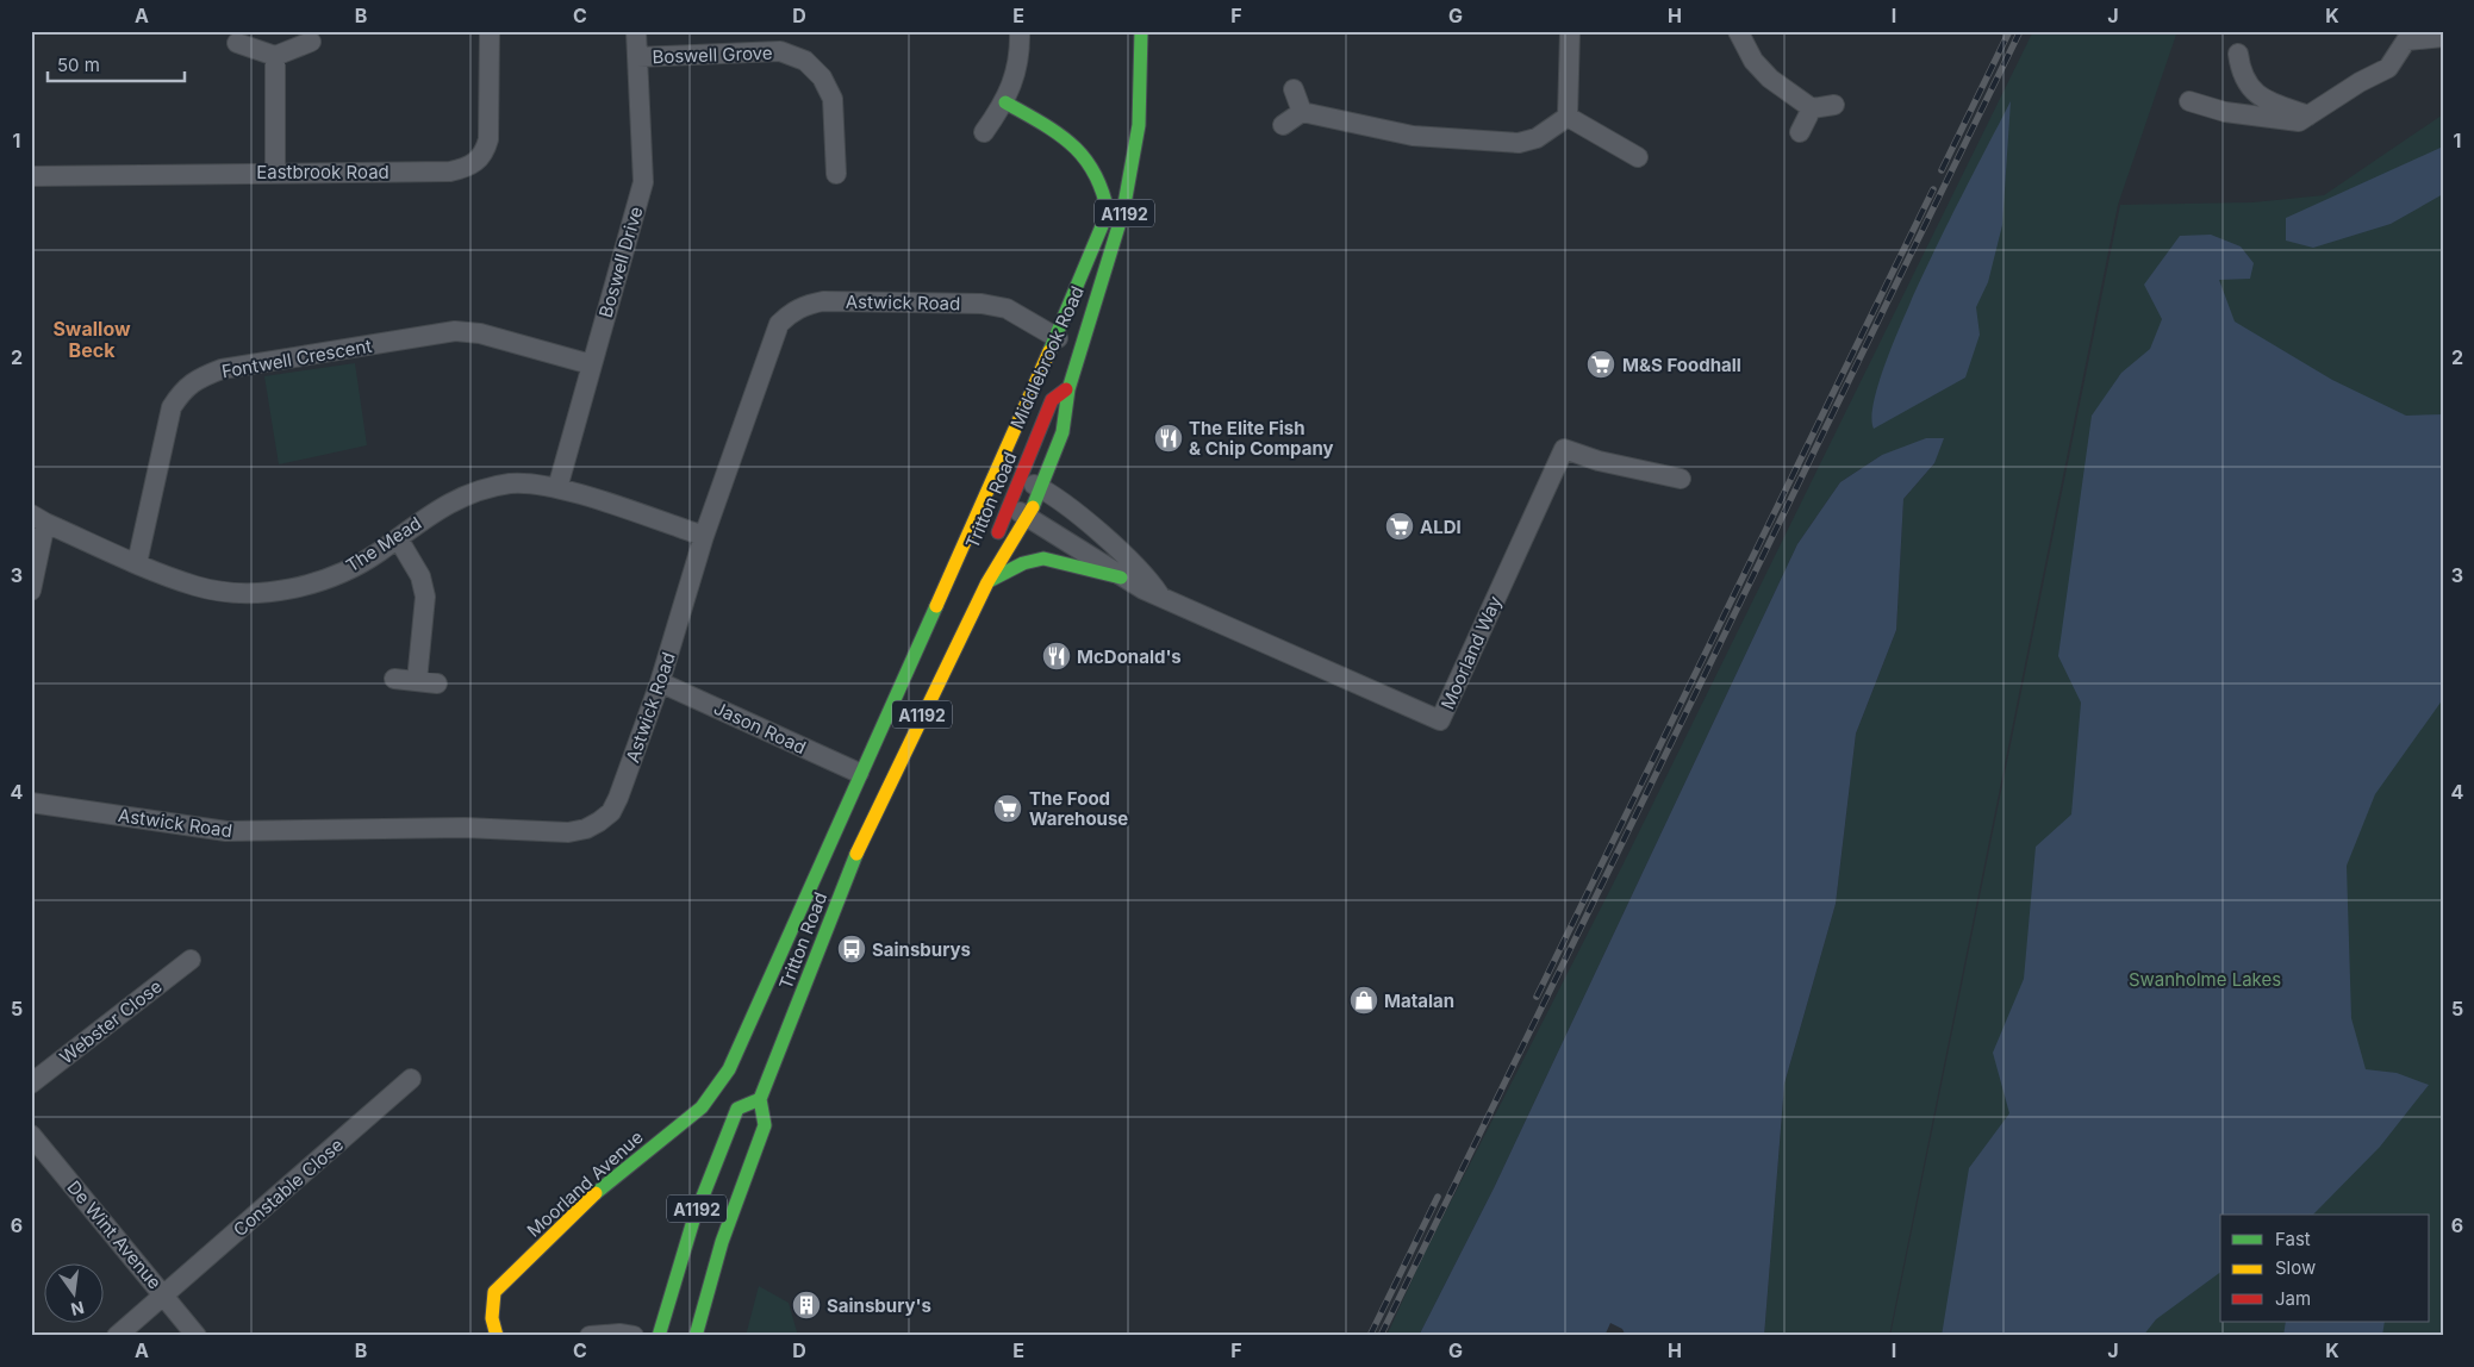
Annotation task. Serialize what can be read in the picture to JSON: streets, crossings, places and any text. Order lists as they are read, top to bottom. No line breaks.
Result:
{"streets":{"main road":["A1192","Middlebrook Road","Tritton Road","Moorland Avenue"],"street":["Boswell Grove","Eastbrook Road","Boswell Drive","Astwick Road","Fontwell Crescent","The Mead","Moorland Way","Jason Road","Webster Close","Constable Close","De Wint Avenue"]},"crossings":[["Boswell Grove","Boswell Drive"],["A1192","Tritton Road"],["Boswell Drive","Fontwell Crescent"],["Boswell Drive","The Mead"],["Astwick Road","Middlebrook Road"],["Astwick Road","The Mead"],["Astwick Road","Jason Road"],["Middlebrook Road","Jason Road"],["Middlebrook Road","Moorland Avenue"],["Fontwell Crescent","The Mead"],["Tritton Road","Moorland Way"],["Constable Close","De Wint Avenue"]],"districts":["Swallow Beck"],"parks":["Swanholme Lakes"],"places":{"supermarket":["M&S Foodhall","ALDI","The Food Warehouse"],"restaurant":["The Elite Fish & Chip Company","McDonald's"],"bus stop":["Sainsburys"],"shop":["Matalan"],"building":["Sainsbury's"]},"legend":["Fast","Slow","Jam"],"scale_bar":"50 m","north":"bottom","grid":{"columns":["A","B","C","D","E","F","G","H","I","J","K"],"rows":["1","2","3","4","5","6"]}}
